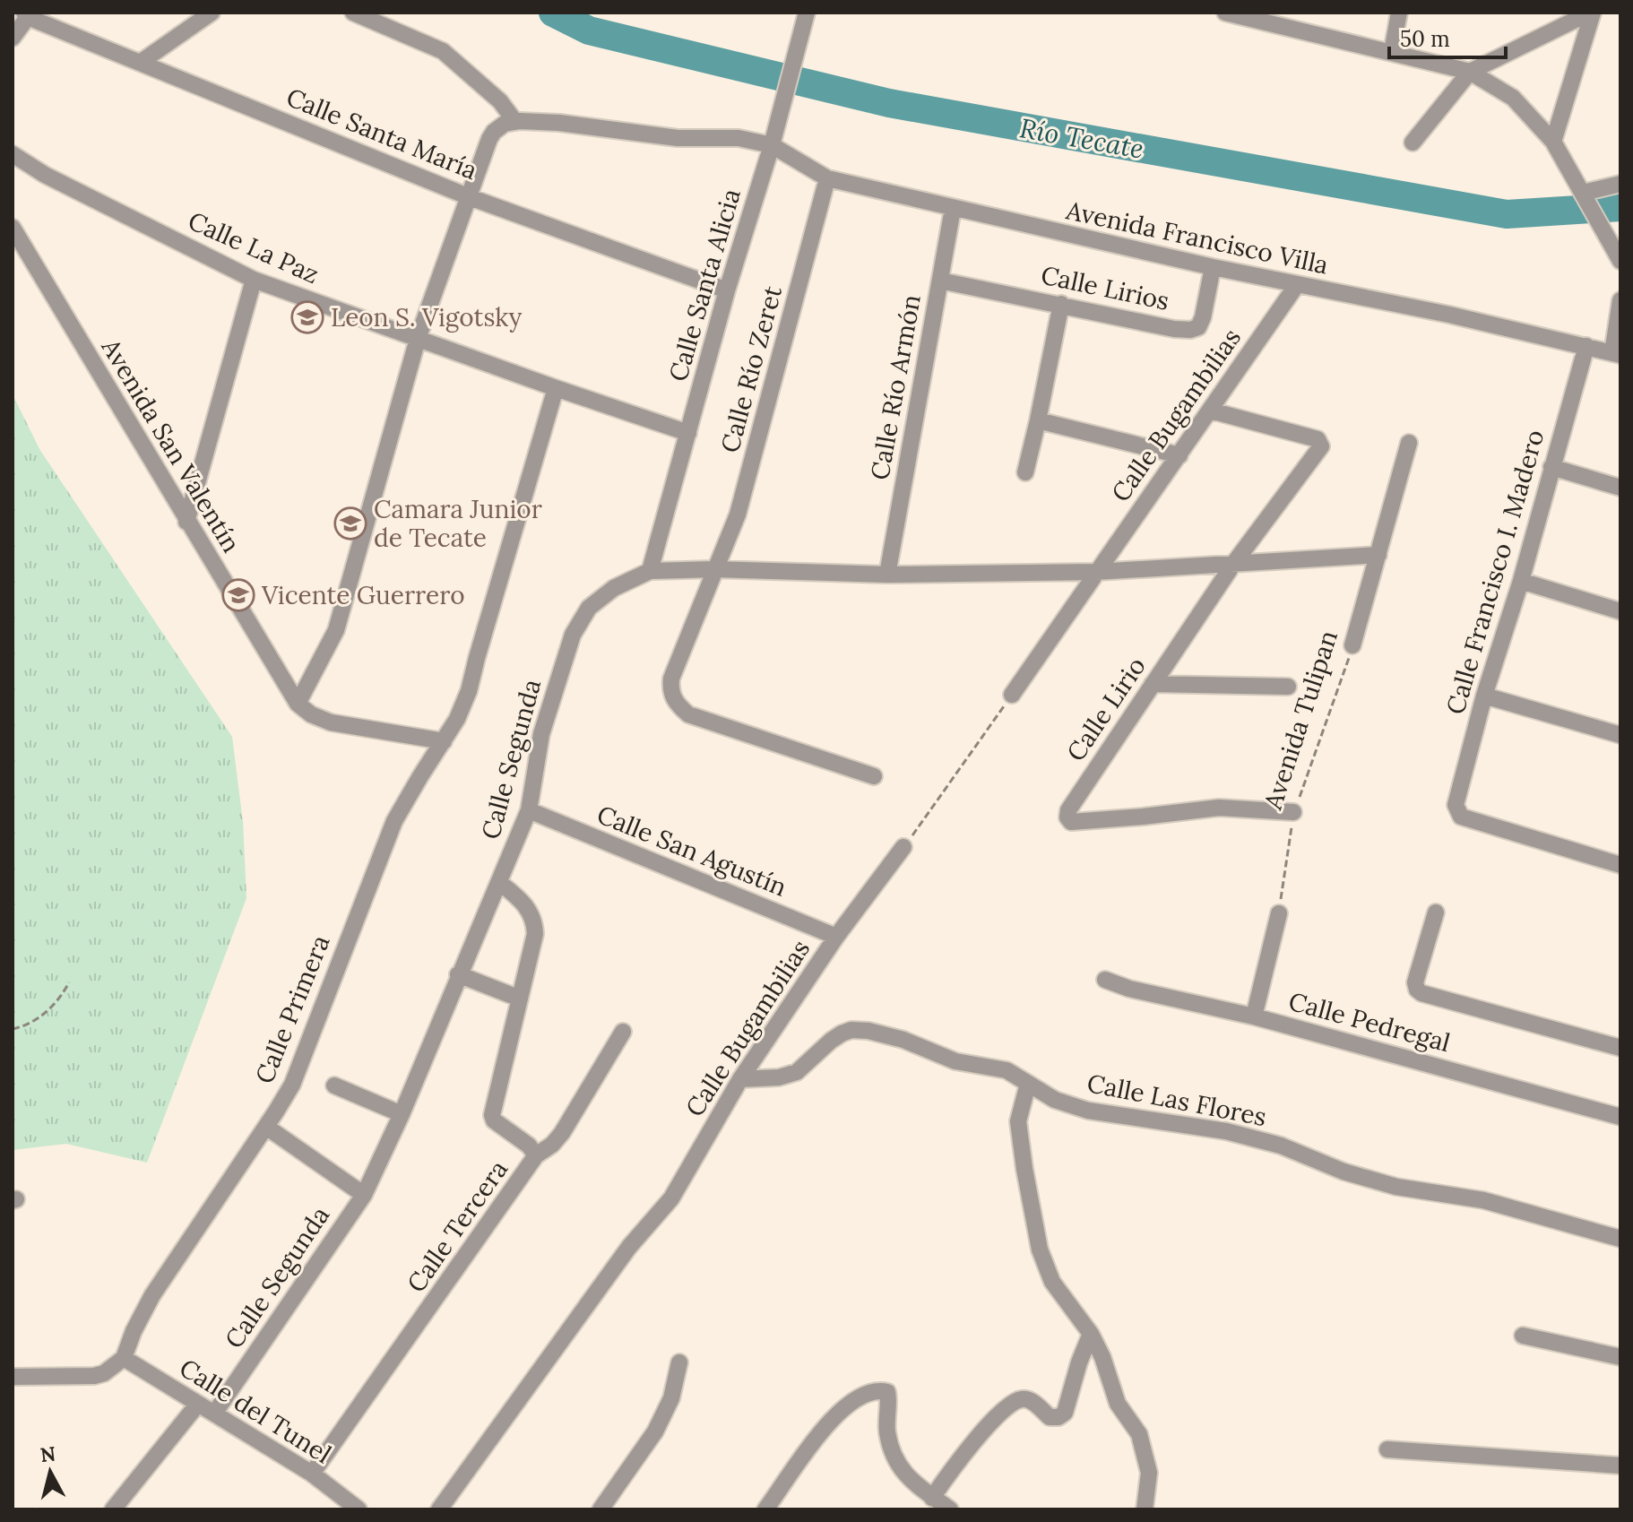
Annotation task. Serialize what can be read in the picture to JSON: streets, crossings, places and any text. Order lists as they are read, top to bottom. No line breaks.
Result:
{"streets":{"street":["Calle Santa María","Avenida Francisco Villa","Calle La Paz","Calle Santa Alicia","Calle Lirios","Calle Río Zeret","Calle Río Armón","Calle Bugambilias","Avenida San Valentín","Calle Francisco I. Madero","Calle Lirio","Avenida Tulipan","Calle Segunda","Calle San Agustín","Calle Primera","Calle Pedregal","Calle Las Flores","Calle Tercera","Calle del Tunel"]},"crossings":[["Calle Santa María","Calle Santa Alicia"],["Avenida Francisco Villa","Calle Santa Alicia"],["Avenida Francisco Villa","Calle Lirios"],["Avenida Francisco Villa","Calle Río Zeret"],["Avenida Francisco Villa","Calle Río Armón"],["Avenida Francisco Villa","Calle Bugambilias"],["Avenida Francisco Villa","Calle Francisco I. Madero"],["Calle La Paz","Calle Santa Alicia"],["Calle La Paz","Calle Primera"],["Calle Santa Alicia","Calle Segunda"],["Calle Lirios","Calle Río Armón"],["Calle Río Zeret","Calle Segunda"],["Calle Río Armón","Calle Segunda"],["Calle Bugambilias","Calle Lirio"],["Calle Bugambilias","Calle Segunda"],["Calle Bugambilias","Calle San Agustín"],["Calle Bugambilias","Calle Las Flores"],["Avenida San Valentín","Calle Primera"],["Calle Lirio","Avenida Tulipan"],["Calle Segunda","Calle San Agustín"],["Calle Segunda","Calle Tercera"],["Calle Segunda","Calle del Tunel"],["Calle Primera","Calle del Tunel"],["Calle Tercera","Calle del Tunel"]],"water":["Río Tecate"],"places":{"school or university":["Leon S. Vigotsky","Camara Junior de Tecate","Vicente Guerrero"]},"scale_bar":"50 m","north":"top"}
